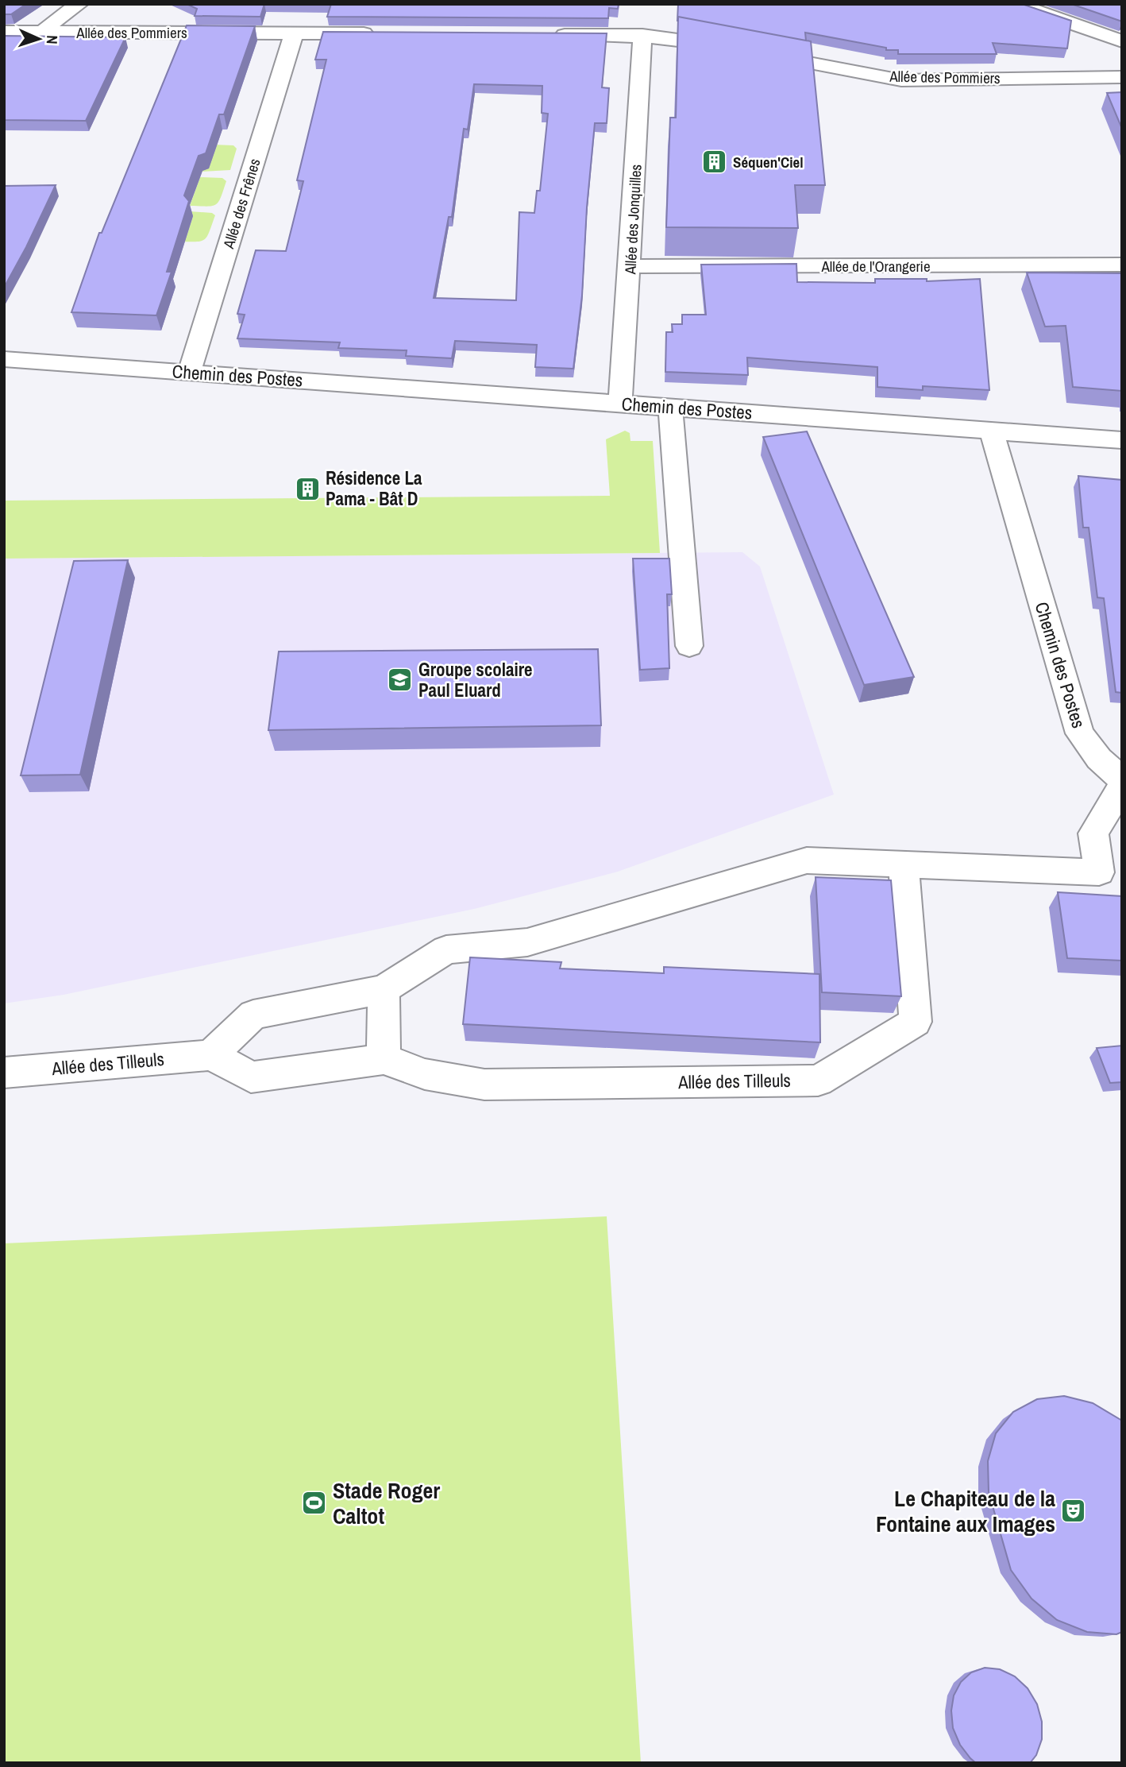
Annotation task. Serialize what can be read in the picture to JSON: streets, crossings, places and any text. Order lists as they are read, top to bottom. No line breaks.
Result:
{"streets":{"street":["Allée des Pommiers","Allée des Frênes","Allée des Jonquilles","Allée de l'Orangerie","Chemin des Postes","Allée des Tilleuls"]},"crossings":[["Allée des Pommiers","Allée des Frênes"],["Allée des Frênes","Chemin des Postes"],["Allée des Jonquilles","Allée de l'Orangerie"],["Allée des Jonquilles","Chemin des Postes"]],"places":{"building":["Séquen'Ciel","Résidence La Pama - Bât D"],"school or university":["Groupe scolaire Paul Eluard"],"sports":["Stade Roger Caltot"],"theatre":["Le Chapiteau de la Fontaine aux Images"]},"north":"right"}
